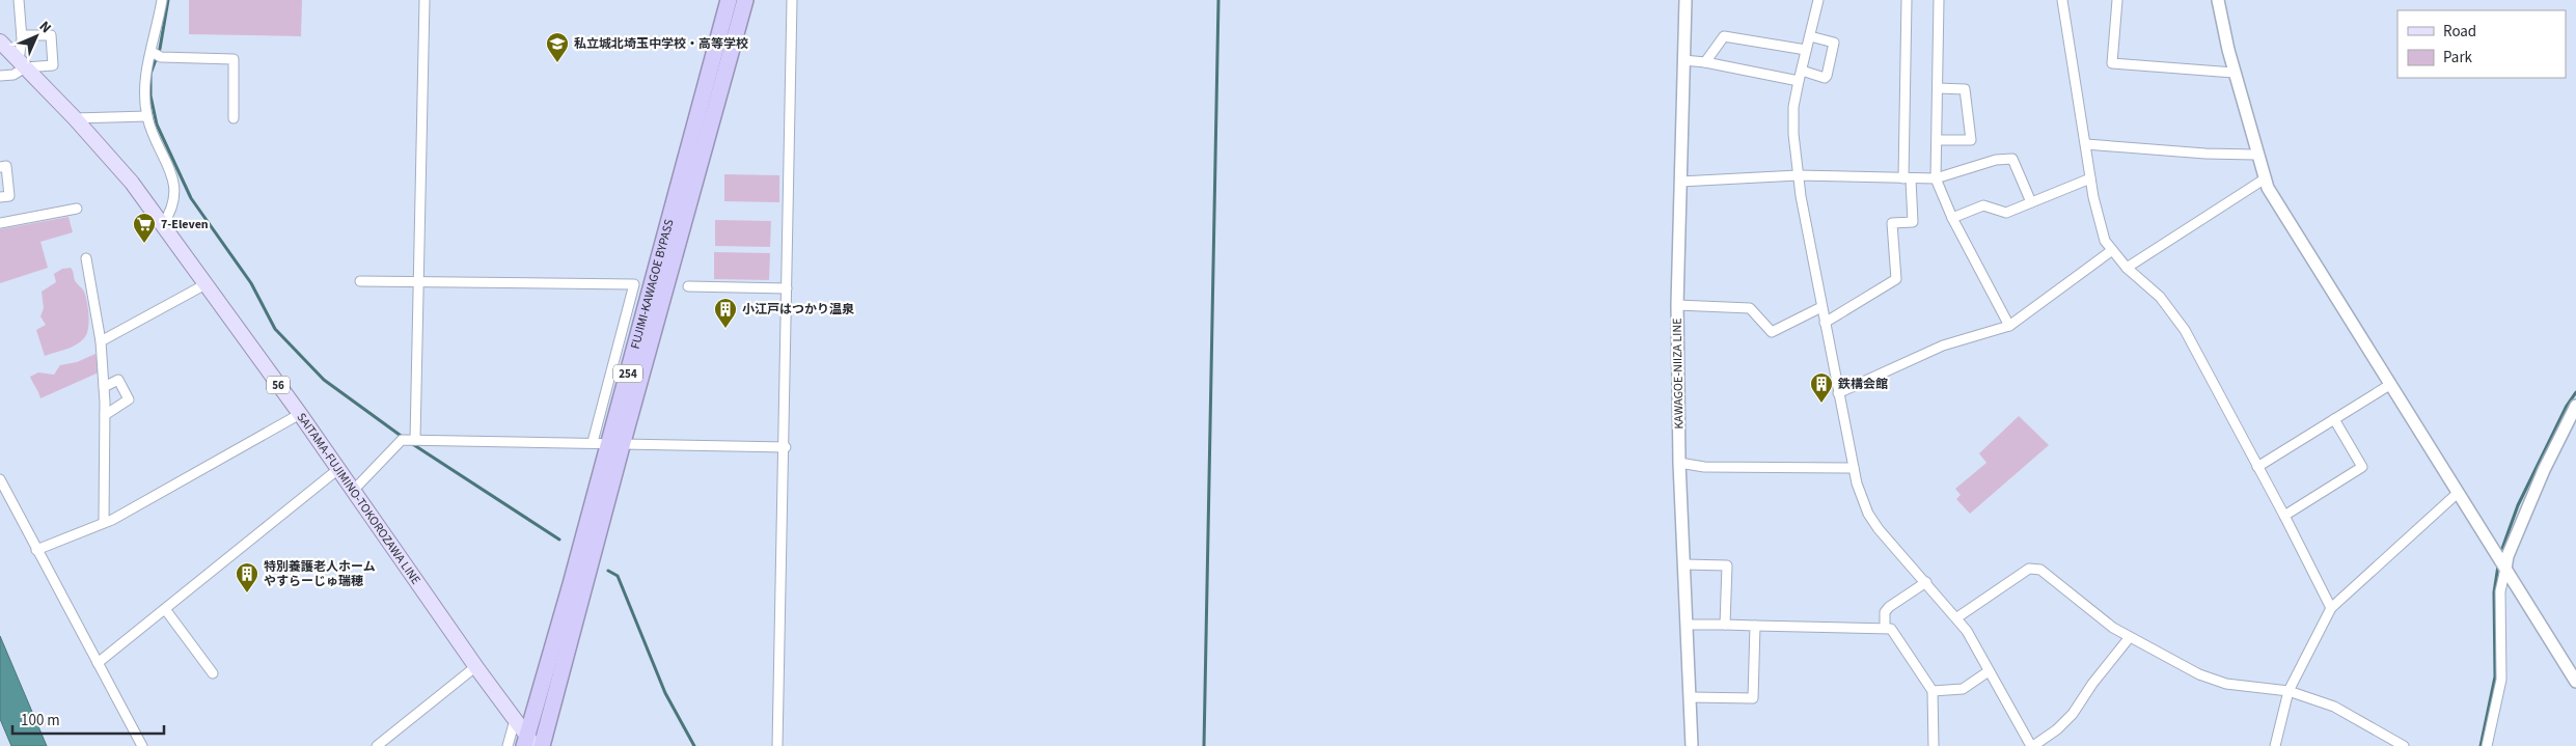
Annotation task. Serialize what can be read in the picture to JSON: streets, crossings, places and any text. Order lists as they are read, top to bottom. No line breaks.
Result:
{"streets":{"highway":["FUJIMI-KAWAGOE BYPASS","254"],"main road":["56","SAITAMA-FUJIMINO-TOKOROZAWA LINE"],"street":["KAWAGOE-NIIZA LINE"]},"crossings":[["FUJIMI-KAWAGOE BYPASS","SAITAMA-FUJIMINO-TOKOROZAWA LINE"]],"places":{"school or university":["私立城北埼玉中学校・高等学校"],"supermarket":["7-Eleven"],"building":["小江戸はつかり温泉","鉄構会館","特別養護老人ホーム やすらーじゅ瑞穂"]},"legend":["Road","Park"],"scale_bar":"100 m","north":"top right"}
